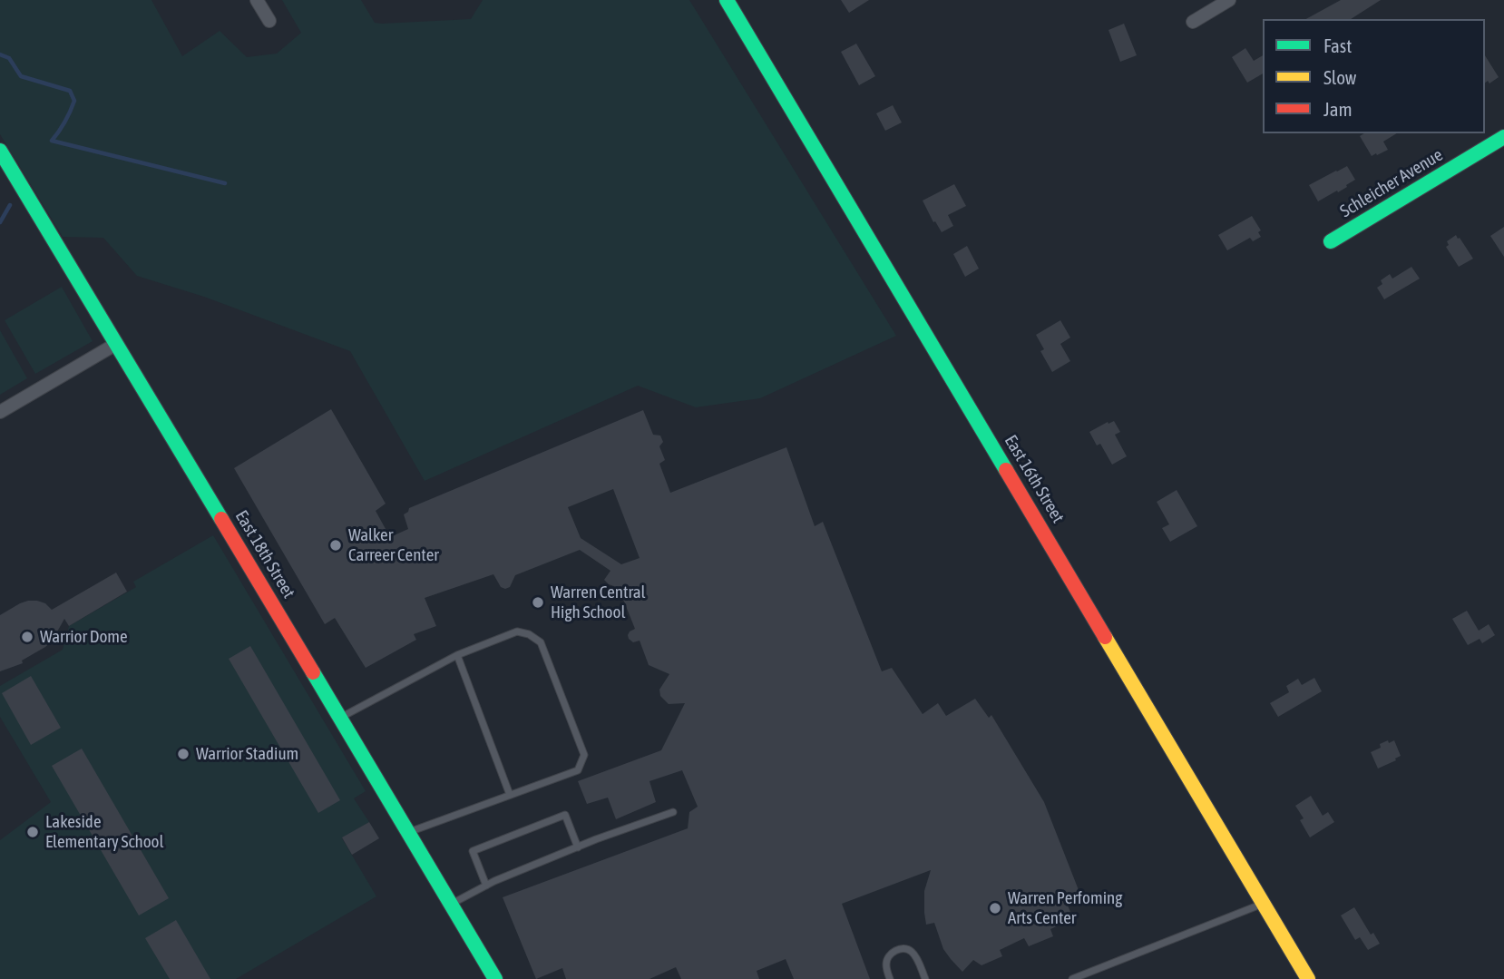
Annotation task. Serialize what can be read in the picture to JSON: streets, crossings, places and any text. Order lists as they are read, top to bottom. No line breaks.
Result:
{"streets":{"street":["Schleicher Avenue","East 16th Street","East 18th Street"]},"places":["Walker Carreer Center","Warren Central High School","Warrior Dome","Warrior Stadium","Lakeside Elementary School","Warren Perfoming Arts Center"],"legend":["Fast","Slow","Jam"]}
